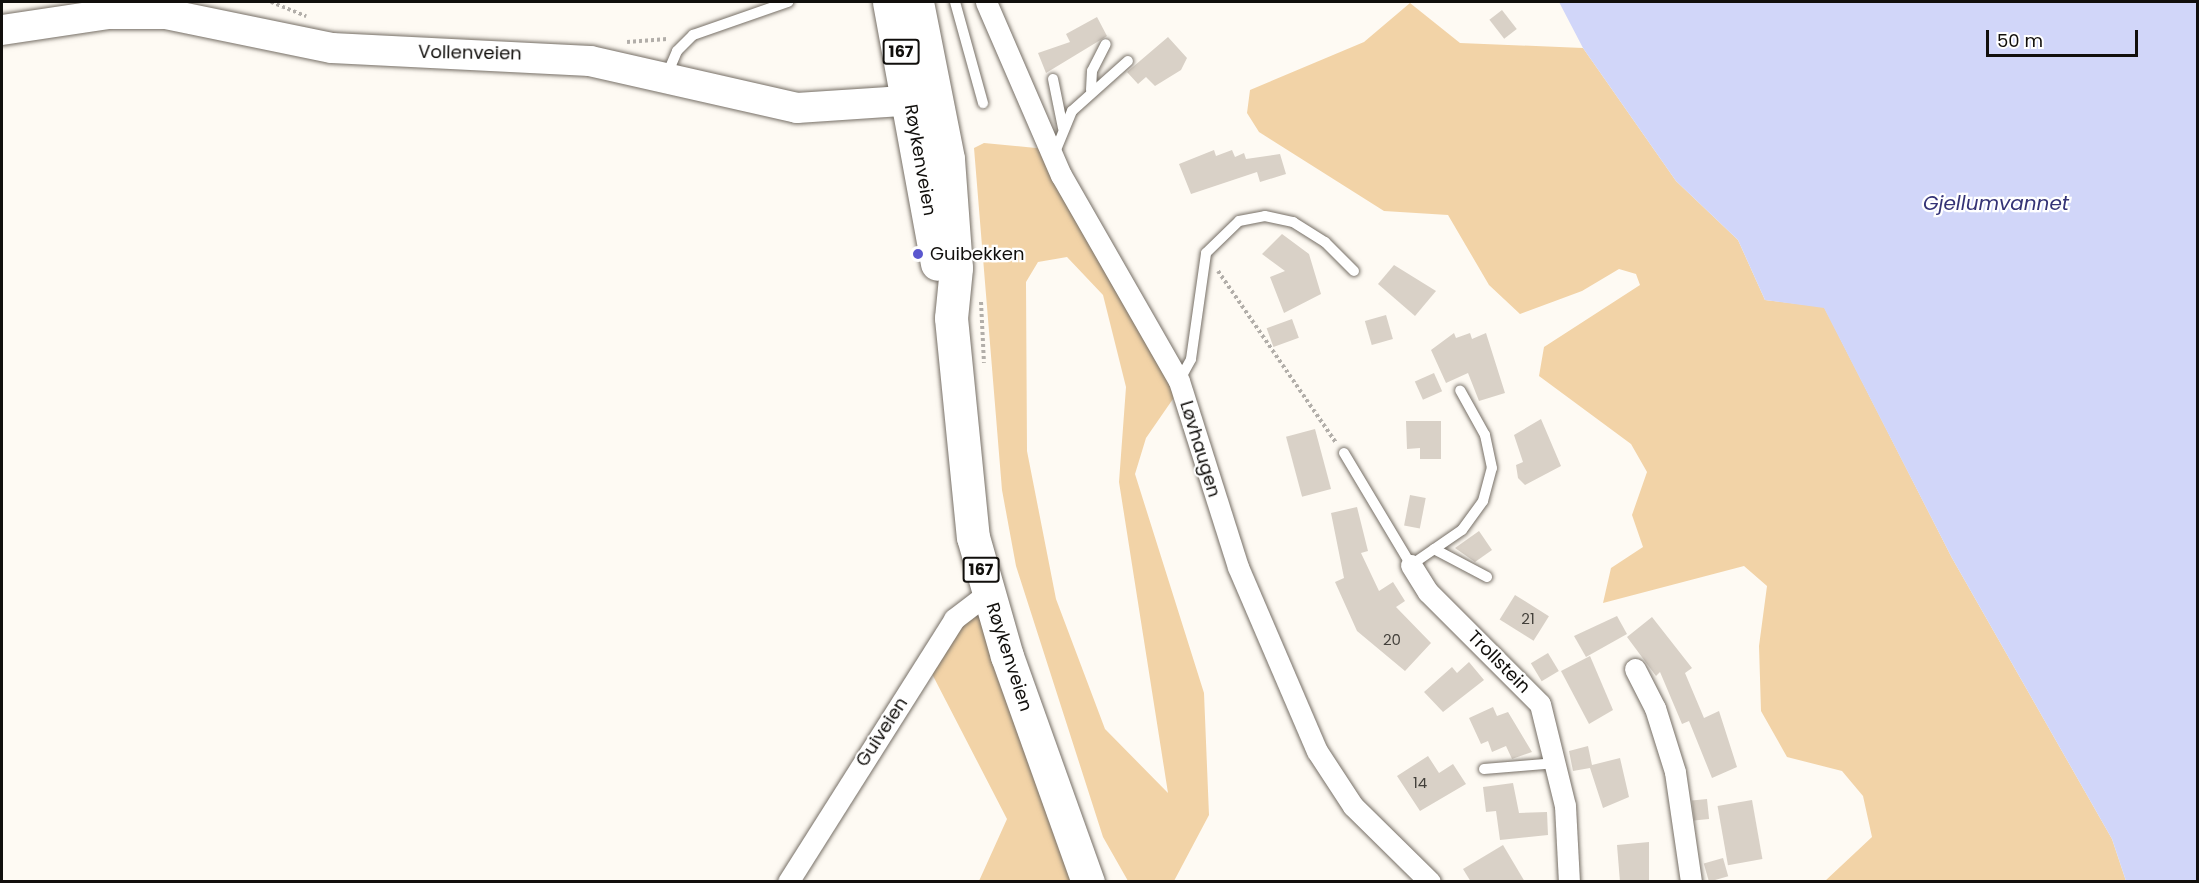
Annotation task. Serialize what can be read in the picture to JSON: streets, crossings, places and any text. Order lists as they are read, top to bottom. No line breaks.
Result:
{"streets":{"main road":["167","Vollenveien","Røykenveien"],"street":["Løvhaugen","Trollstein","Guiveien"]},"crossings":[["Vollenveien","Røykenveien"],["Røykenveien","Guiveien"]],"water":["Gjellumvannet"],"places":["Guibekken"],"house_numbers":["21","20","14"],"scale_bar":"50 m"}
